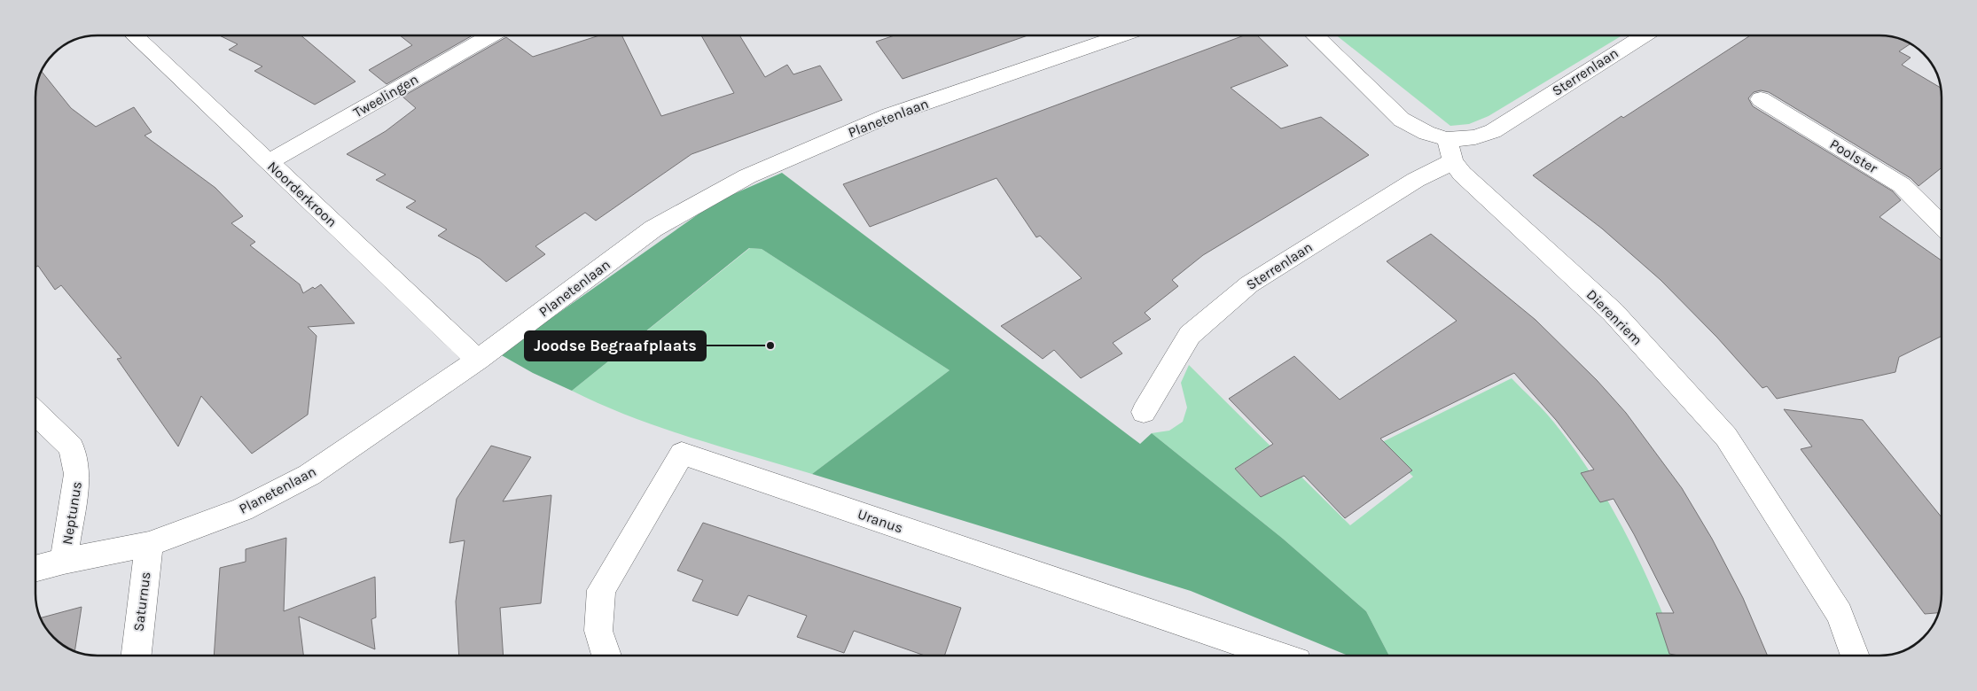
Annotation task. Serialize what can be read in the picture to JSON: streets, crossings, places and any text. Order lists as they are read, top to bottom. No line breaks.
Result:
{"streets":{"street":["Sterrenlaan","Tweelingen","Planetenlaan","Poolster","Noorderkroon","Dierenriem","Neptunus","Uranus","Saturnus"]},"crossings":[["Sterrenlaan","Dierenriem"],["Tweelingen","Noorderkroon"],["Planetenlaan","Noorderkroon"],["Planetenlaan","Neptunus"],["Planetenlaan","Saturnus"]],"places":["Joodse Begraafplaats"]}
